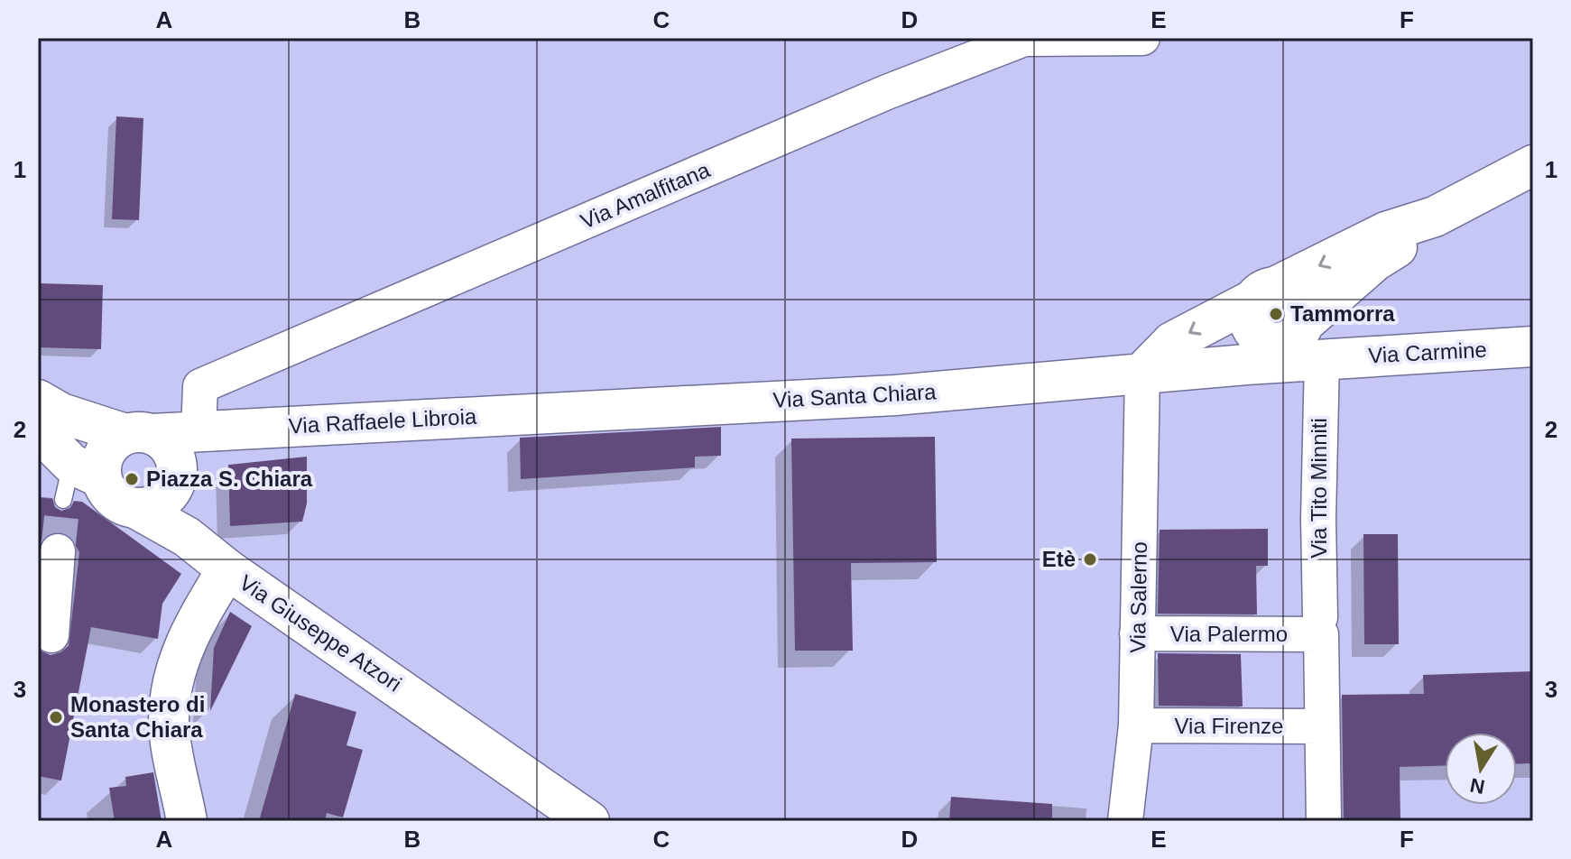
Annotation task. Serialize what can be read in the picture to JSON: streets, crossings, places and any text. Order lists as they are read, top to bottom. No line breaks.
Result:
{"streets":{"street":["Via Amalfitana","Via Carmine","Via Santa Chiara","Via Raffaele Libroia","Via Tito Minniti","Via Salerno","Via Giuseppe Atzori","Via Palermo","Via Firenze"]},"crossings":[["Via Amalfitana","Via Raffaele Libroia"],["Via Amalfitana","Via Giuseppe Atzori"],["Via Carmine","Via Santa Chiara"],["Via Carmine","Via Tito Minniti"],["Via Carmine","Via Salerno"],["Via Santa Chiara","Via Raffaele Libroia"],["Via Santa Chiara","Via Salerno"],["Via Raffaele Libroia","Via Giuseppe Atzori"],["Via Tito Minniti","Via Palermo"],["Via Tito Minniti","Via Firenze"],["Via Salerno","Via Palermo"],["Via Salerno","Via Firenze"]],"places":["Tammorra","Piazza S. Chiara","Etè","Monastero di Santa Chiara"],"north":"bottom","grid":{"columns":["A","B","C","D","E","F"],"rows":["1","2","3"]}}
